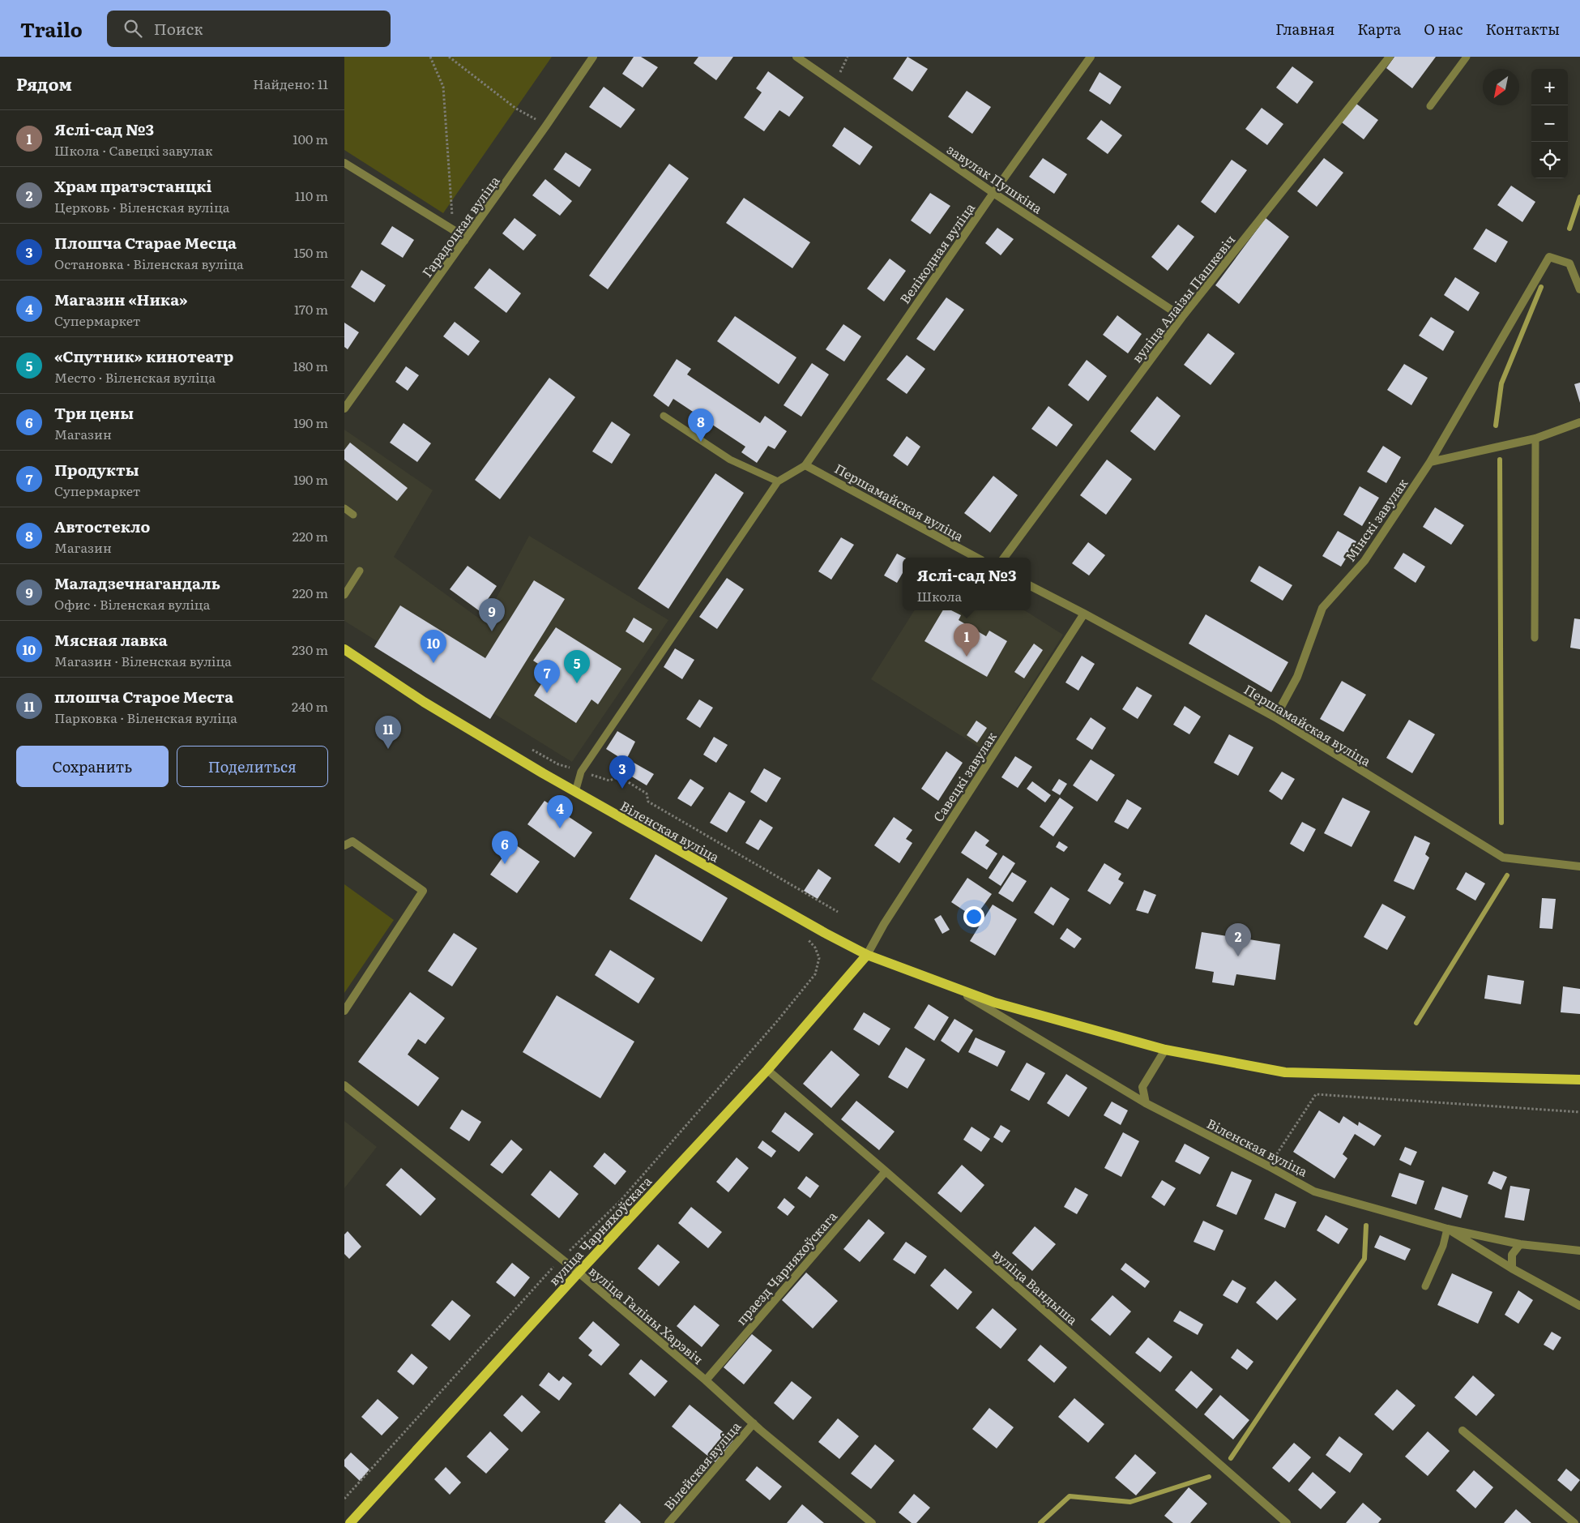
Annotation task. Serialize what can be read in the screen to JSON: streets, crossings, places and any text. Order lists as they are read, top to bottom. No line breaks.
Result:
{"streets":{"main road":["Віленская вуліца","вуліца Чарняхоўскага"],"street":["завулак Пушкіна","Гарадоцкая вуліца","Велікодная вуліца","вуліца Алаізы Пашкевіч","Першамайская вуліца","Мінскі завулак","Савецкі завулак","праезд Чарняхоўскага","вуліца Вандыша","вуліца Галіны Харэвіч","Вілейская вуліца"]},"crossings":[["завулак Пушкіна","Велікодная вуліца"],["завулак Пушкіна","вуліца Алаізы Пашкевіч"],["Велікодная вуліца","Першамайская вуліца"],["Першамайская вуліца","Мінскі завулак"],["Першамайская вуліца","Савецкі завулак"],["Савецкі завулак","Віленская вуліца"],["Савецкі завулак","вуліца Чарняхоўскага"],["Віленская вуліца","вуліца Чарняхоўскага"],["вуліца Чарняхоўскага","вуліца Вандыша"],["вуліца Чарняхоўскага","вуліца Галіны Харэвіч"],["праезд Чарняхоўскага","вуліца Вандыша"],["праезд Чарняхоўскага","вуліца Галіны Харэвіч"],["вуліца Галіны Харэвіч","Вілейская вуліца"]],"north":"bottom left","page":{"header":"Trailo","search":"Поиск","nav":["Главная","Карта","О нас","Контакты"],"heading":["Рядом","Найдено: 11"],"map_buttons":["+","−"],"list":[{"mark":"1","name":"Яслі-сад №3","note":"Школа · Савецкі завулак","value":"100 m"},{"mark":"2","name":"Храм пратэстанцкі","note":"Церковь · Віленская вуліца","value":"110 m"},{"mark":"3","name":"Плошча Старае Месца","note":"Остановка · Віленская вуліца","value":"150 m"},{"mark":"4","name":"Магазин «Ника»","note":"Супермаркет","value":"170 m"},{"mark":"5","name":"«Спутник» кинотеатр","note":"Место · Віленская вуліца","value":"180 m"},{"mark":"6","name":"Три цены","note":"Магазин","value":"190 m"},{"mark":"7","name":"Продукты","note":"Супермаркет","value":"190 m"},{"mark":"8","name":"Автостекло","note":"Магазин","value":"220 m"},{"mark":"9","name":"Маладзечнагандаль","note":"Офис · Віленская вуліца","value":"220 m"},{"mark":"10","name":"Мясная лавка","note":"Магазин · Віленская вуліца","value":"230 m"},{"mark":"11","name":"плошча Старое Места","note":"Парковка · Віленская вуліца","value":"240 m"}],"pins":["8","9","1","10","5","7","11","3","4","6","2"],"popup":["Яслі-сад №3","Школа"],"buttons":["Сохранить","Поделиться"]}}
